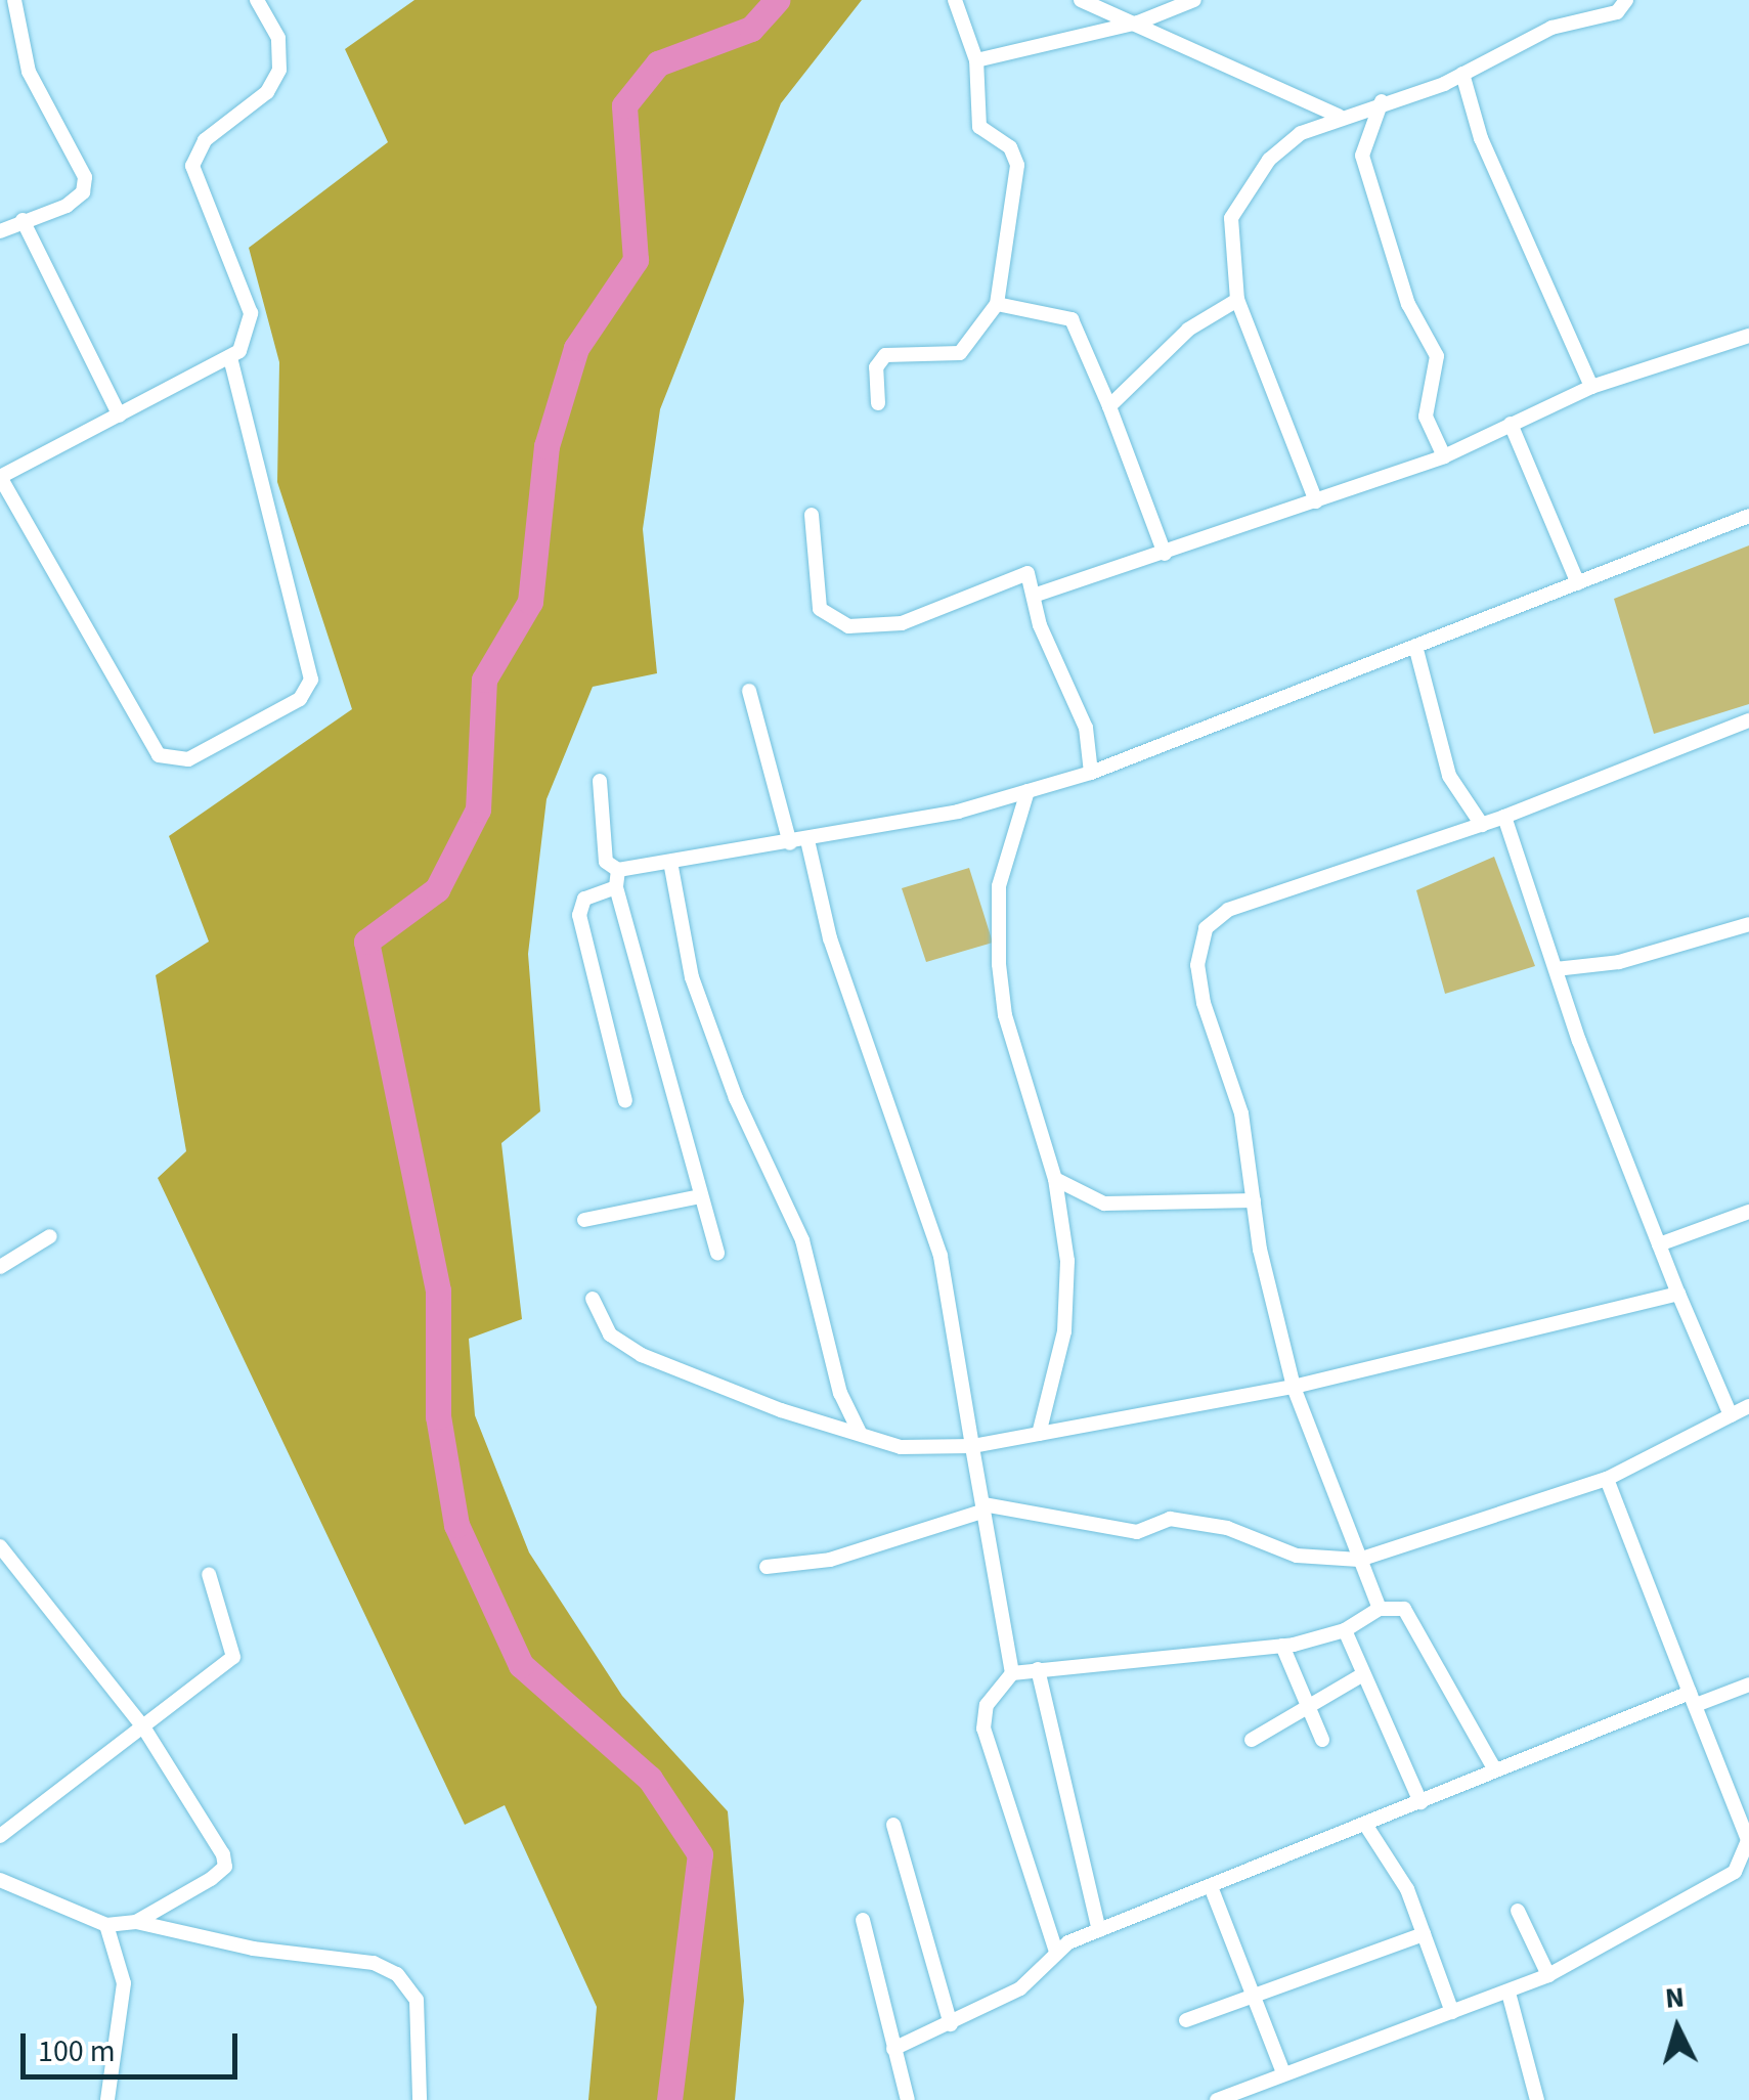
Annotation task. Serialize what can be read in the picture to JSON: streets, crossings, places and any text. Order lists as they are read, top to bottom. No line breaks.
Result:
{"scale_bar":"100 m","north":"top"}
